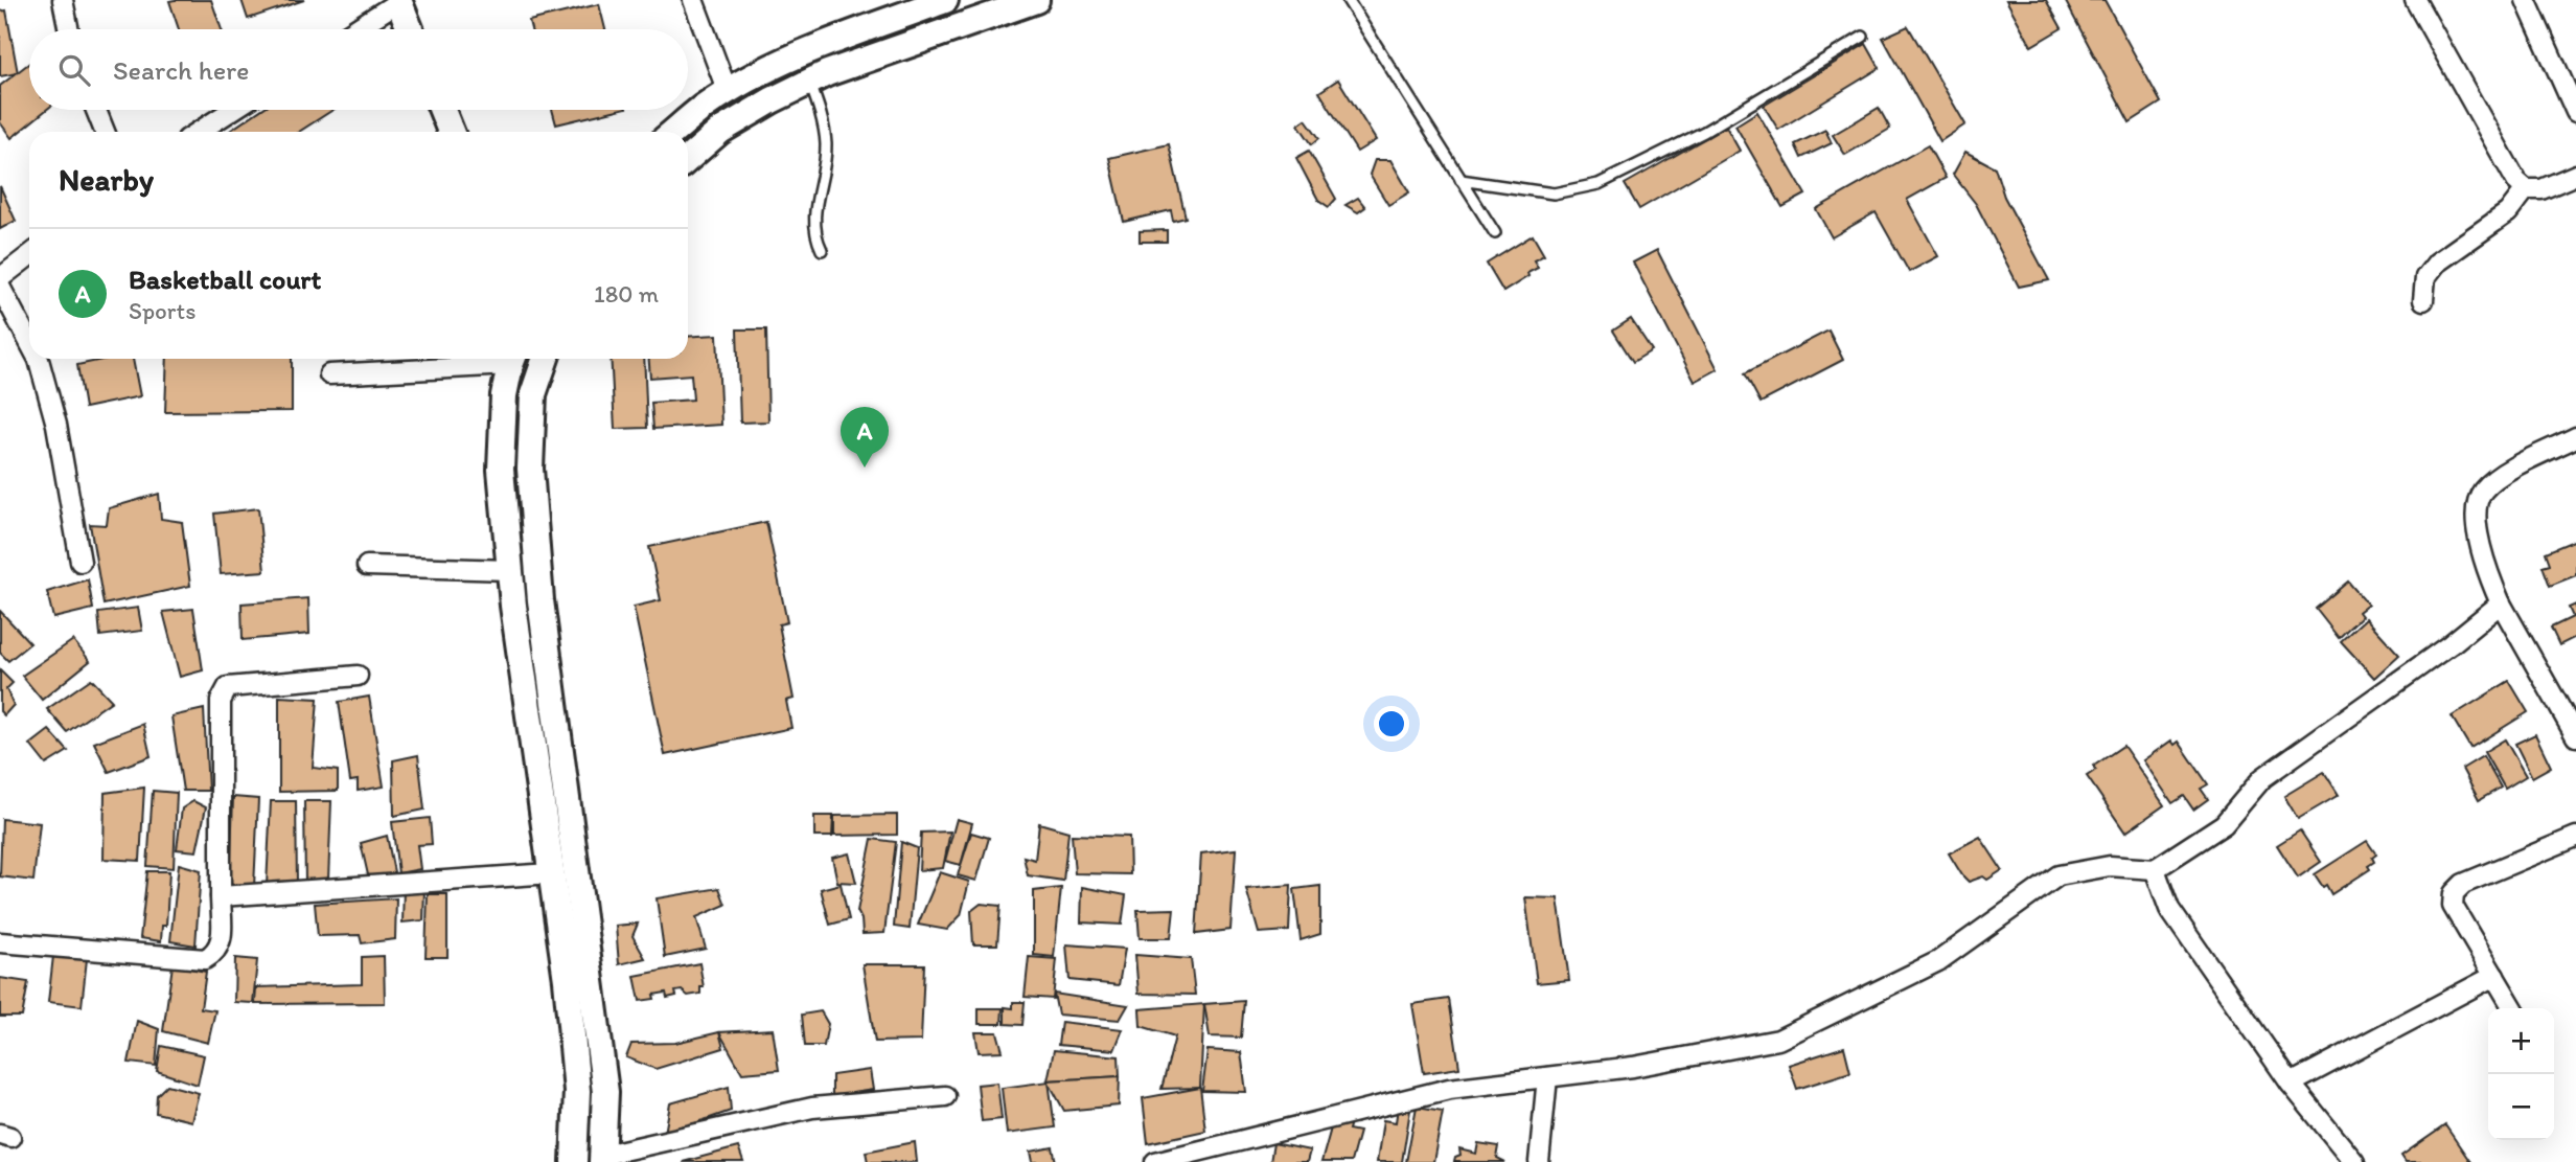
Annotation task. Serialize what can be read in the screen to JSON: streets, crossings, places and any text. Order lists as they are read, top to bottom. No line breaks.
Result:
{"page":{"search":"Search here","heading":"Nearby","list":[{"mark":"A","name":"Basketball court","note":"Sports","value":"180 m"}],"pins":"A","map_buttons":["+","−"]}}
